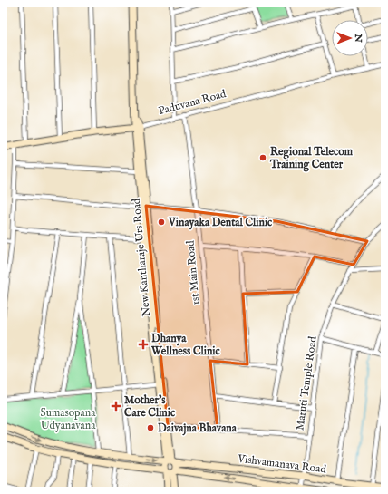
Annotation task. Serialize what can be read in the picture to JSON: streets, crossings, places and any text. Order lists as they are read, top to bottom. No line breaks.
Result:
{"streets":{"main road":["Paduvana Road","New Kantharaje Urs Road","Vishvamanava Road"],"street":["1st Main Road","Maruti Temple Road"]},"crossings":[["Paduvana Road","New Kantharaje Urs Road"],["Paduvana Road","1st Main Road"],["New Kantharaje Urs Road","Vishvamanava Road"],["Maruti Temple Road","Vishvamanava Road"]],"parks":["Sumasopana Udyanavana"],"places":{"other":["Regional Telecom Training Center","Vinayaka Dental Clinic","Daivajna Bhavana"],"health":["Dhanya Wellness Clinic","Mother's Care Clinic"]},"north":"right"}
